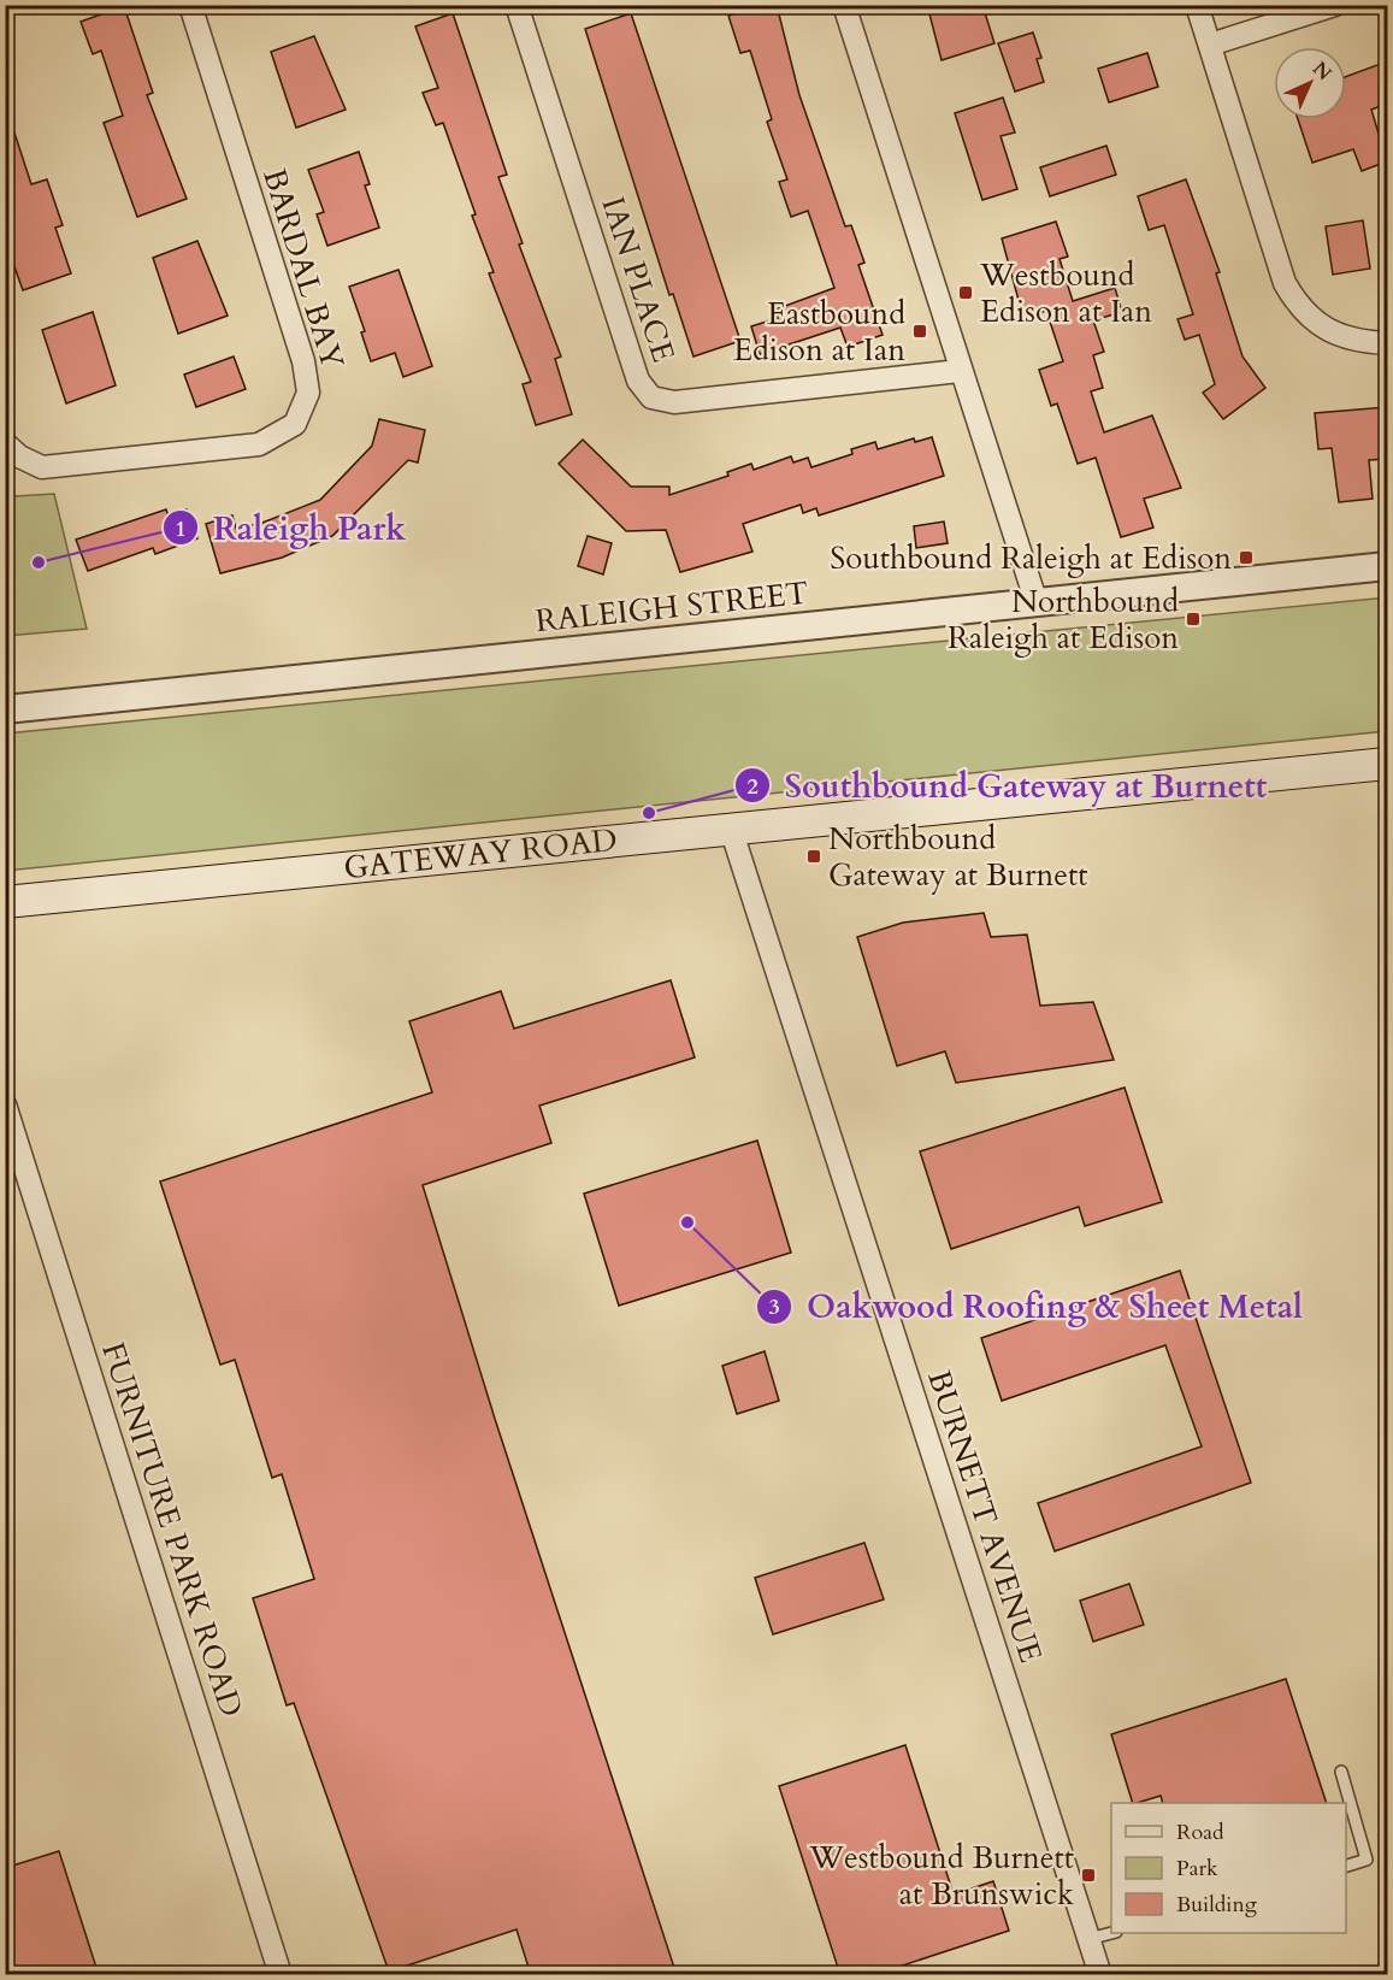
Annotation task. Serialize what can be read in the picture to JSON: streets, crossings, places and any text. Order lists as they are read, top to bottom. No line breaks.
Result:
{"streets":{"main road":["GATEWAY ROAD"],"street":["BARDAL BAY","IAN PLACE","RALEIGH STREET","BURNETT AVENUE","FURNITURE PARK ROAD"]},"crossings":[["GATEWAY ROAD","BURNETT AVENUE"]],"places":{"transit":["Westbound Edison at Ian","Eastbound Edison at Ian","Southbound Raleigh at Edison","Northbound Raleigh at Edison","Northbound Gateway at Burnett","Westbound Burnett at Brunswick"],"other":["Raleigh Park","Southbound Gateway at Burnett","Oakwood Roofing & Sheet Metal"]},"legend":["Road","Park","Building"],"north":"top right"}
